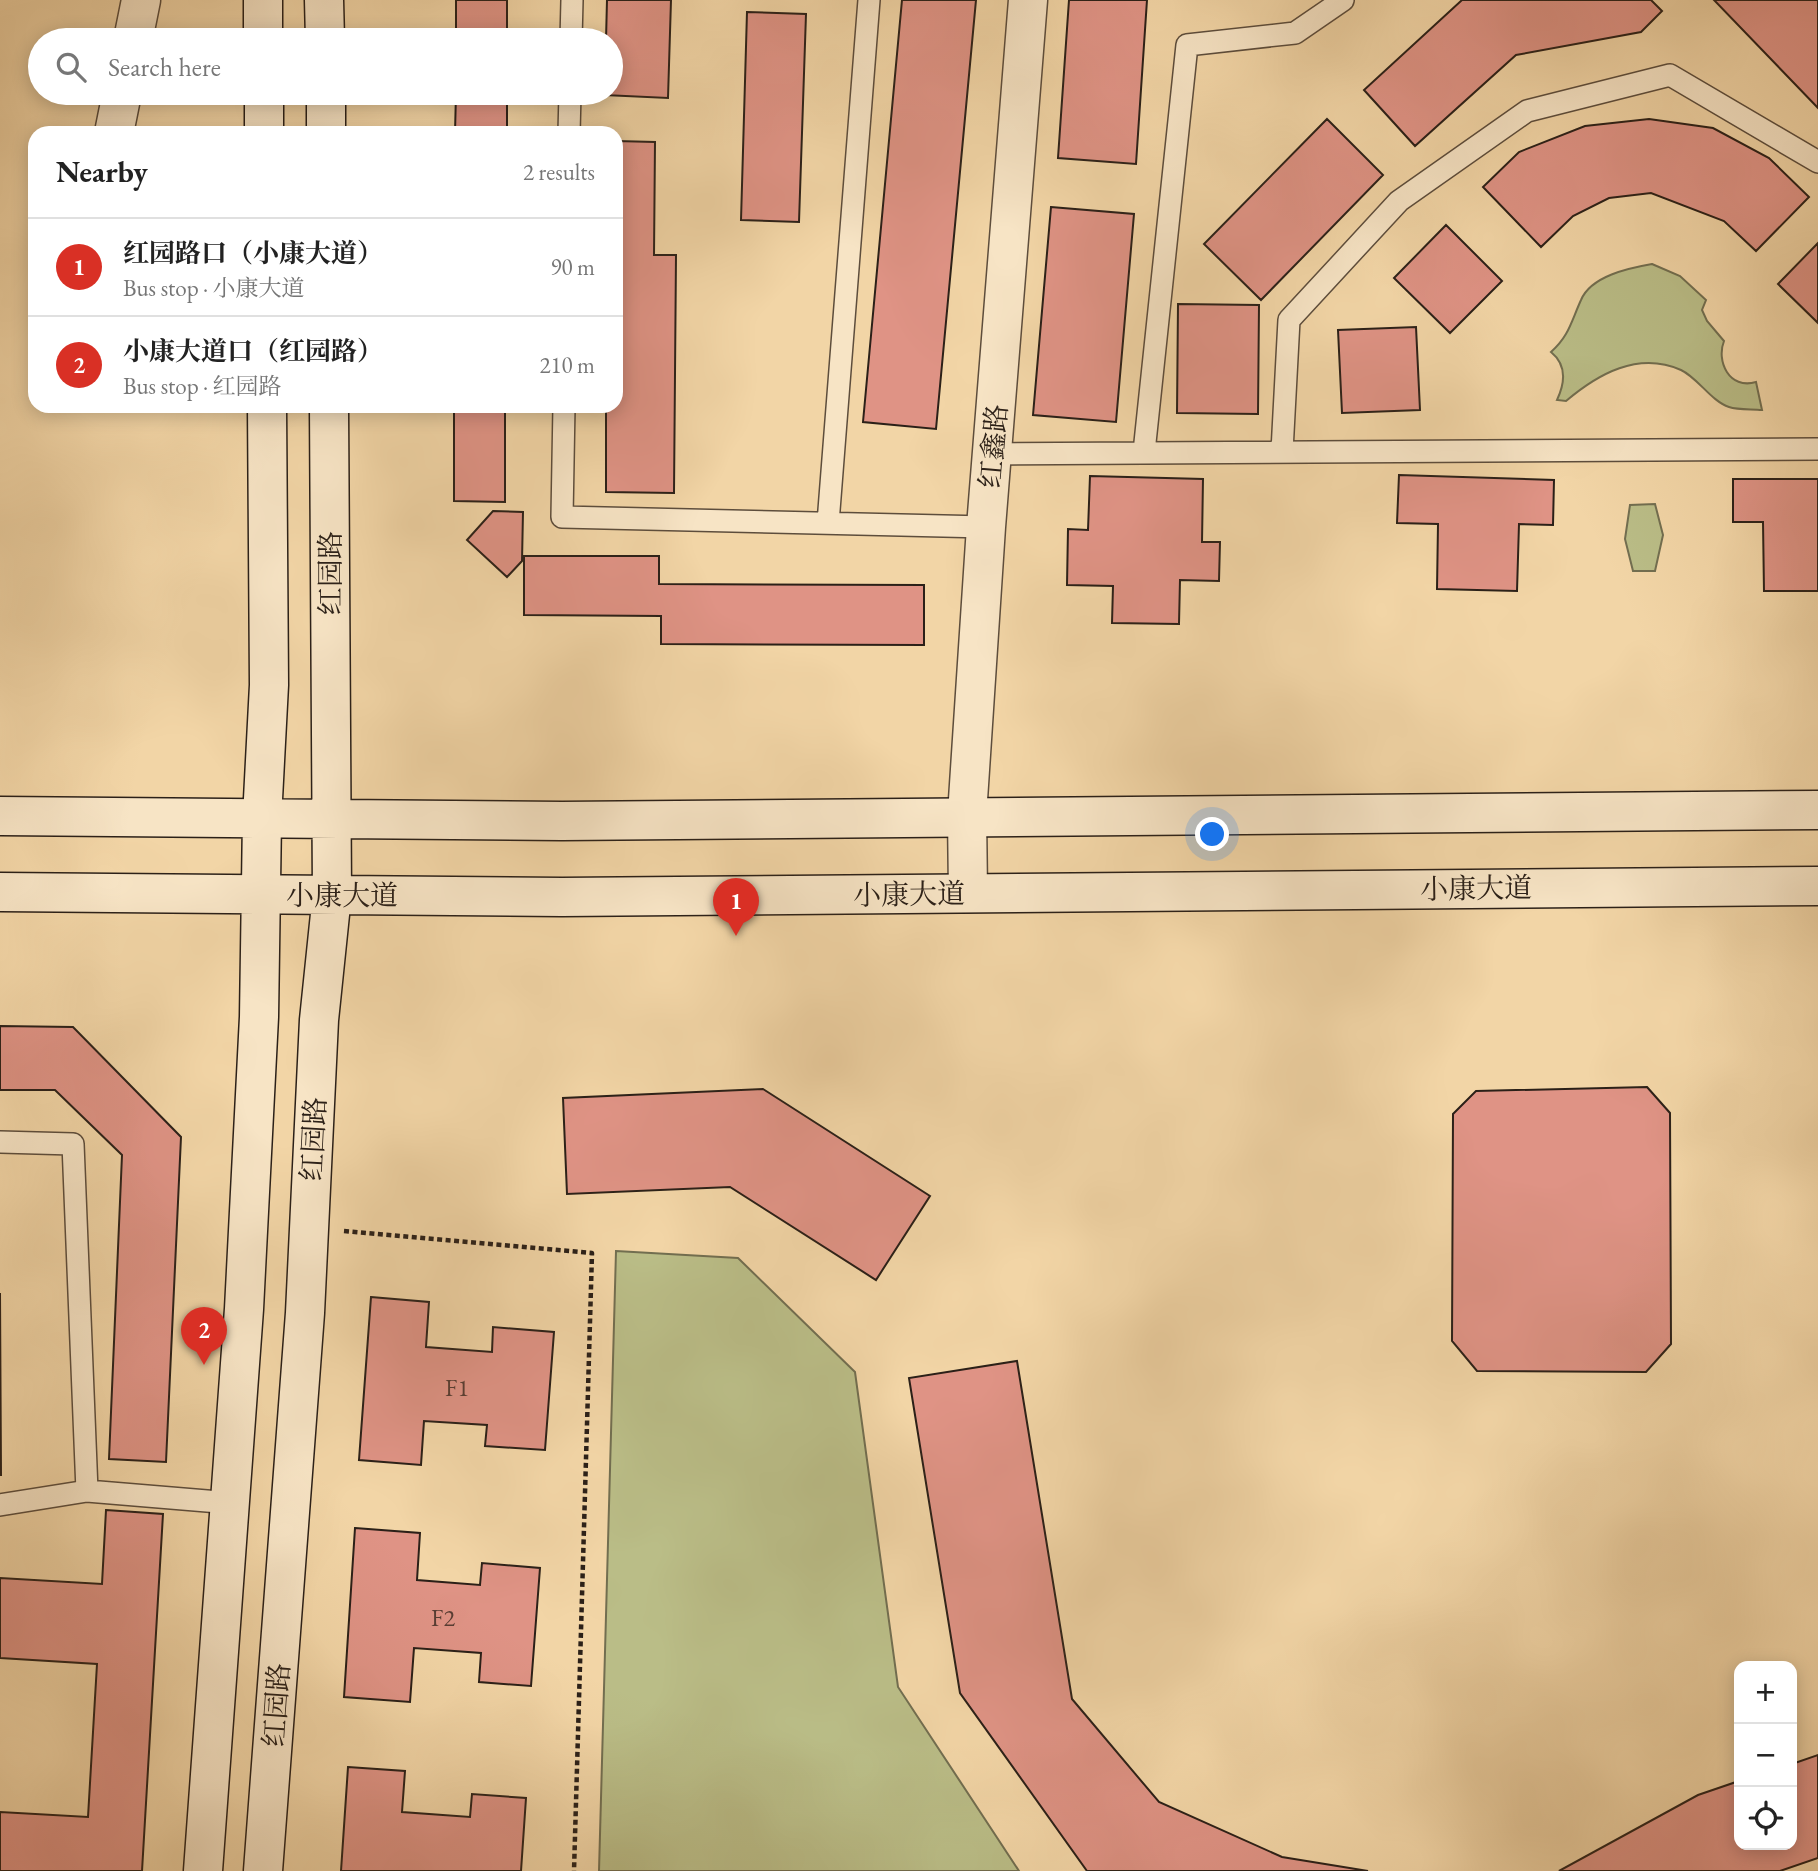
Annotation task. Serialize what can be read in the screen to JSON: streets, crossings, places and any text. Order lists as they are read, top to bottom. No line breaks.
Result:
{"streets":{"main road":["红鑫路","红园路","小康大道"]},"crossings":[["红鑫路","小康大道"],["红园路","小康大道"]],"house_numbers":["F1","F2"],"page":{"search":"Search here","heading":["Nearby","2 results"],"list":[{"mark":"1","name":"红园路口（小康大道）","note":"Bus stop · 小康大道","value":"90 m"},{"mark":"2","name":"小康大道口（红园路）","note":"Bus stop · 红园路","value":"210 m"}],"pins":["1","2"],"map_buttons":["+","−"]}}
